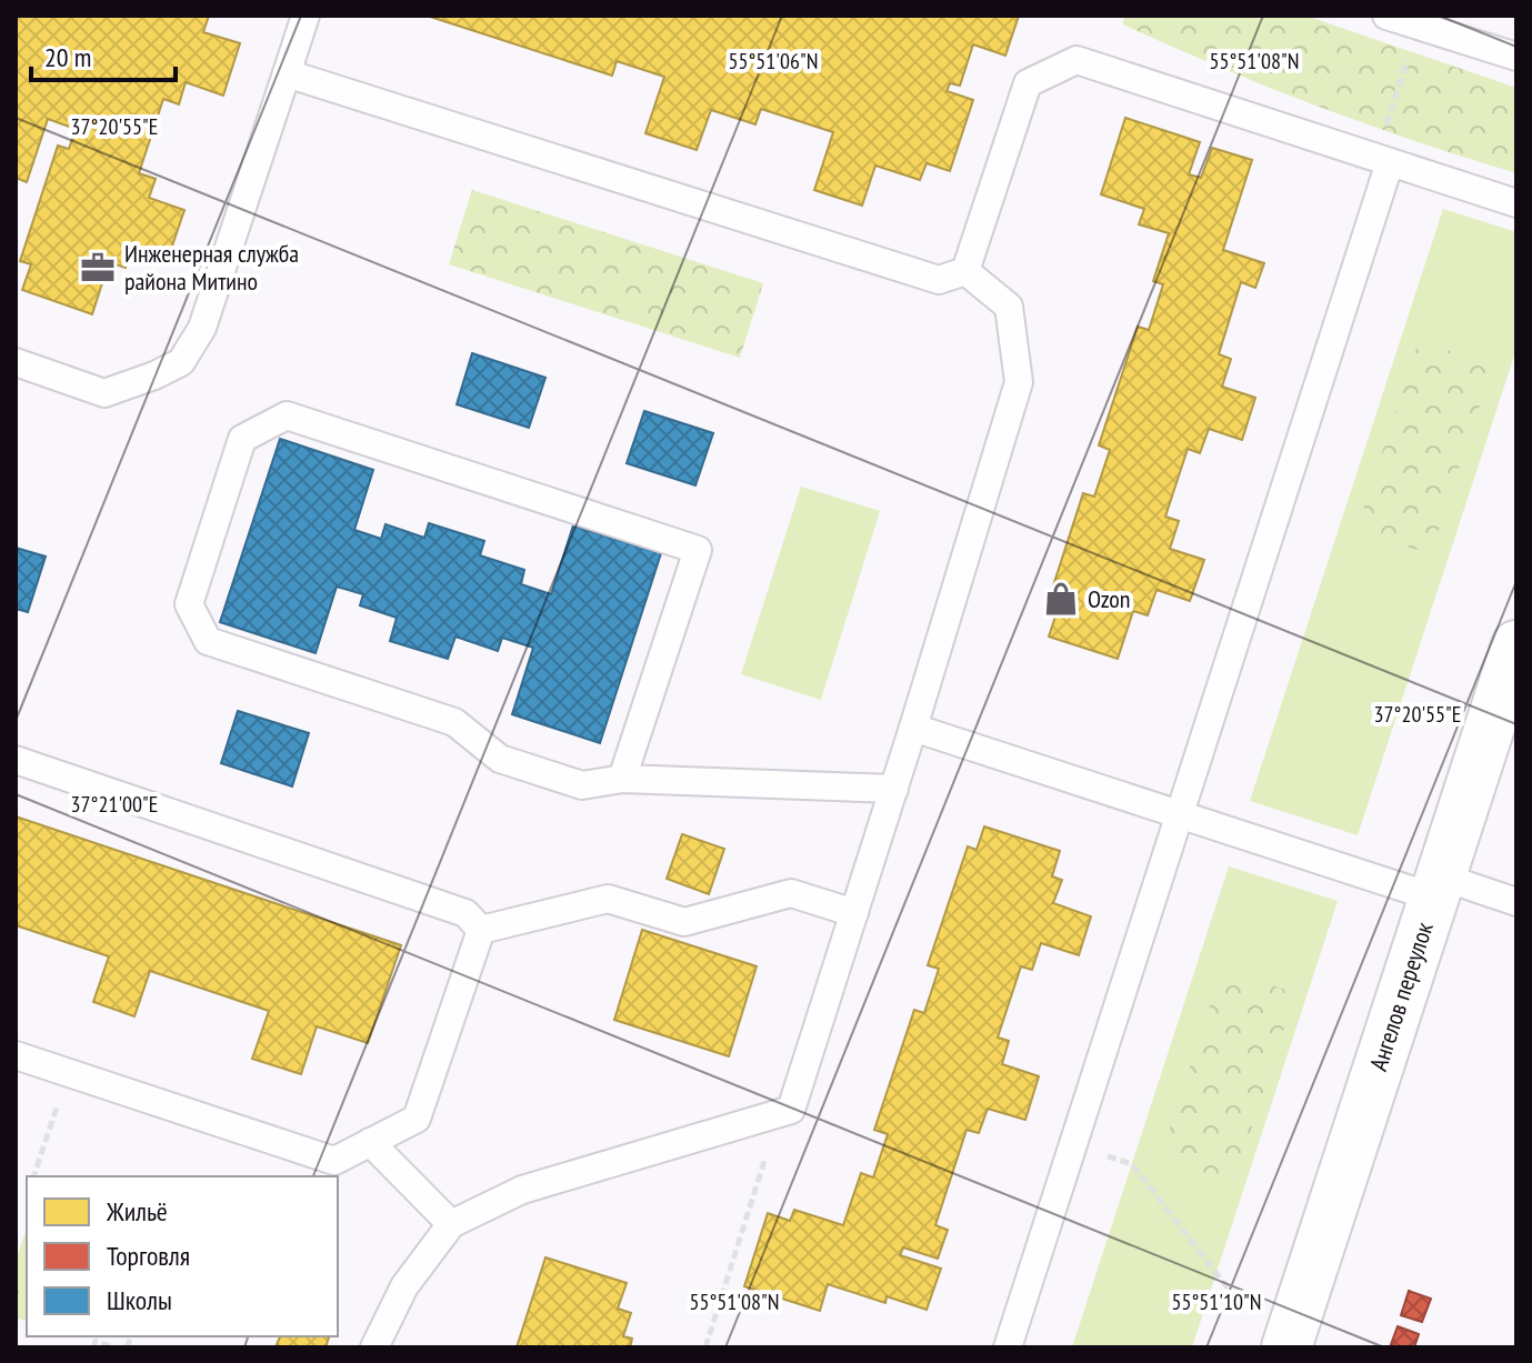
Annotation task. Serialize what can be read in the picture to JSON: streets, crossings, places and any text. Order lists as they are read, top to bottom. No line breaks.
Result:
{"streets":{"street":["Ангелов переулок"]},"places":{"office":["Инженерная служба района Митино"],"shop":["Ozon"]},"legend":["Жильё","Торговля","Школы"],"scale_bar":"20 m","coordinates":["55°51'06\"N","55°51'08\"N","37°20'55\"E","37°21'00\"E","55°51'10\"N"]}
